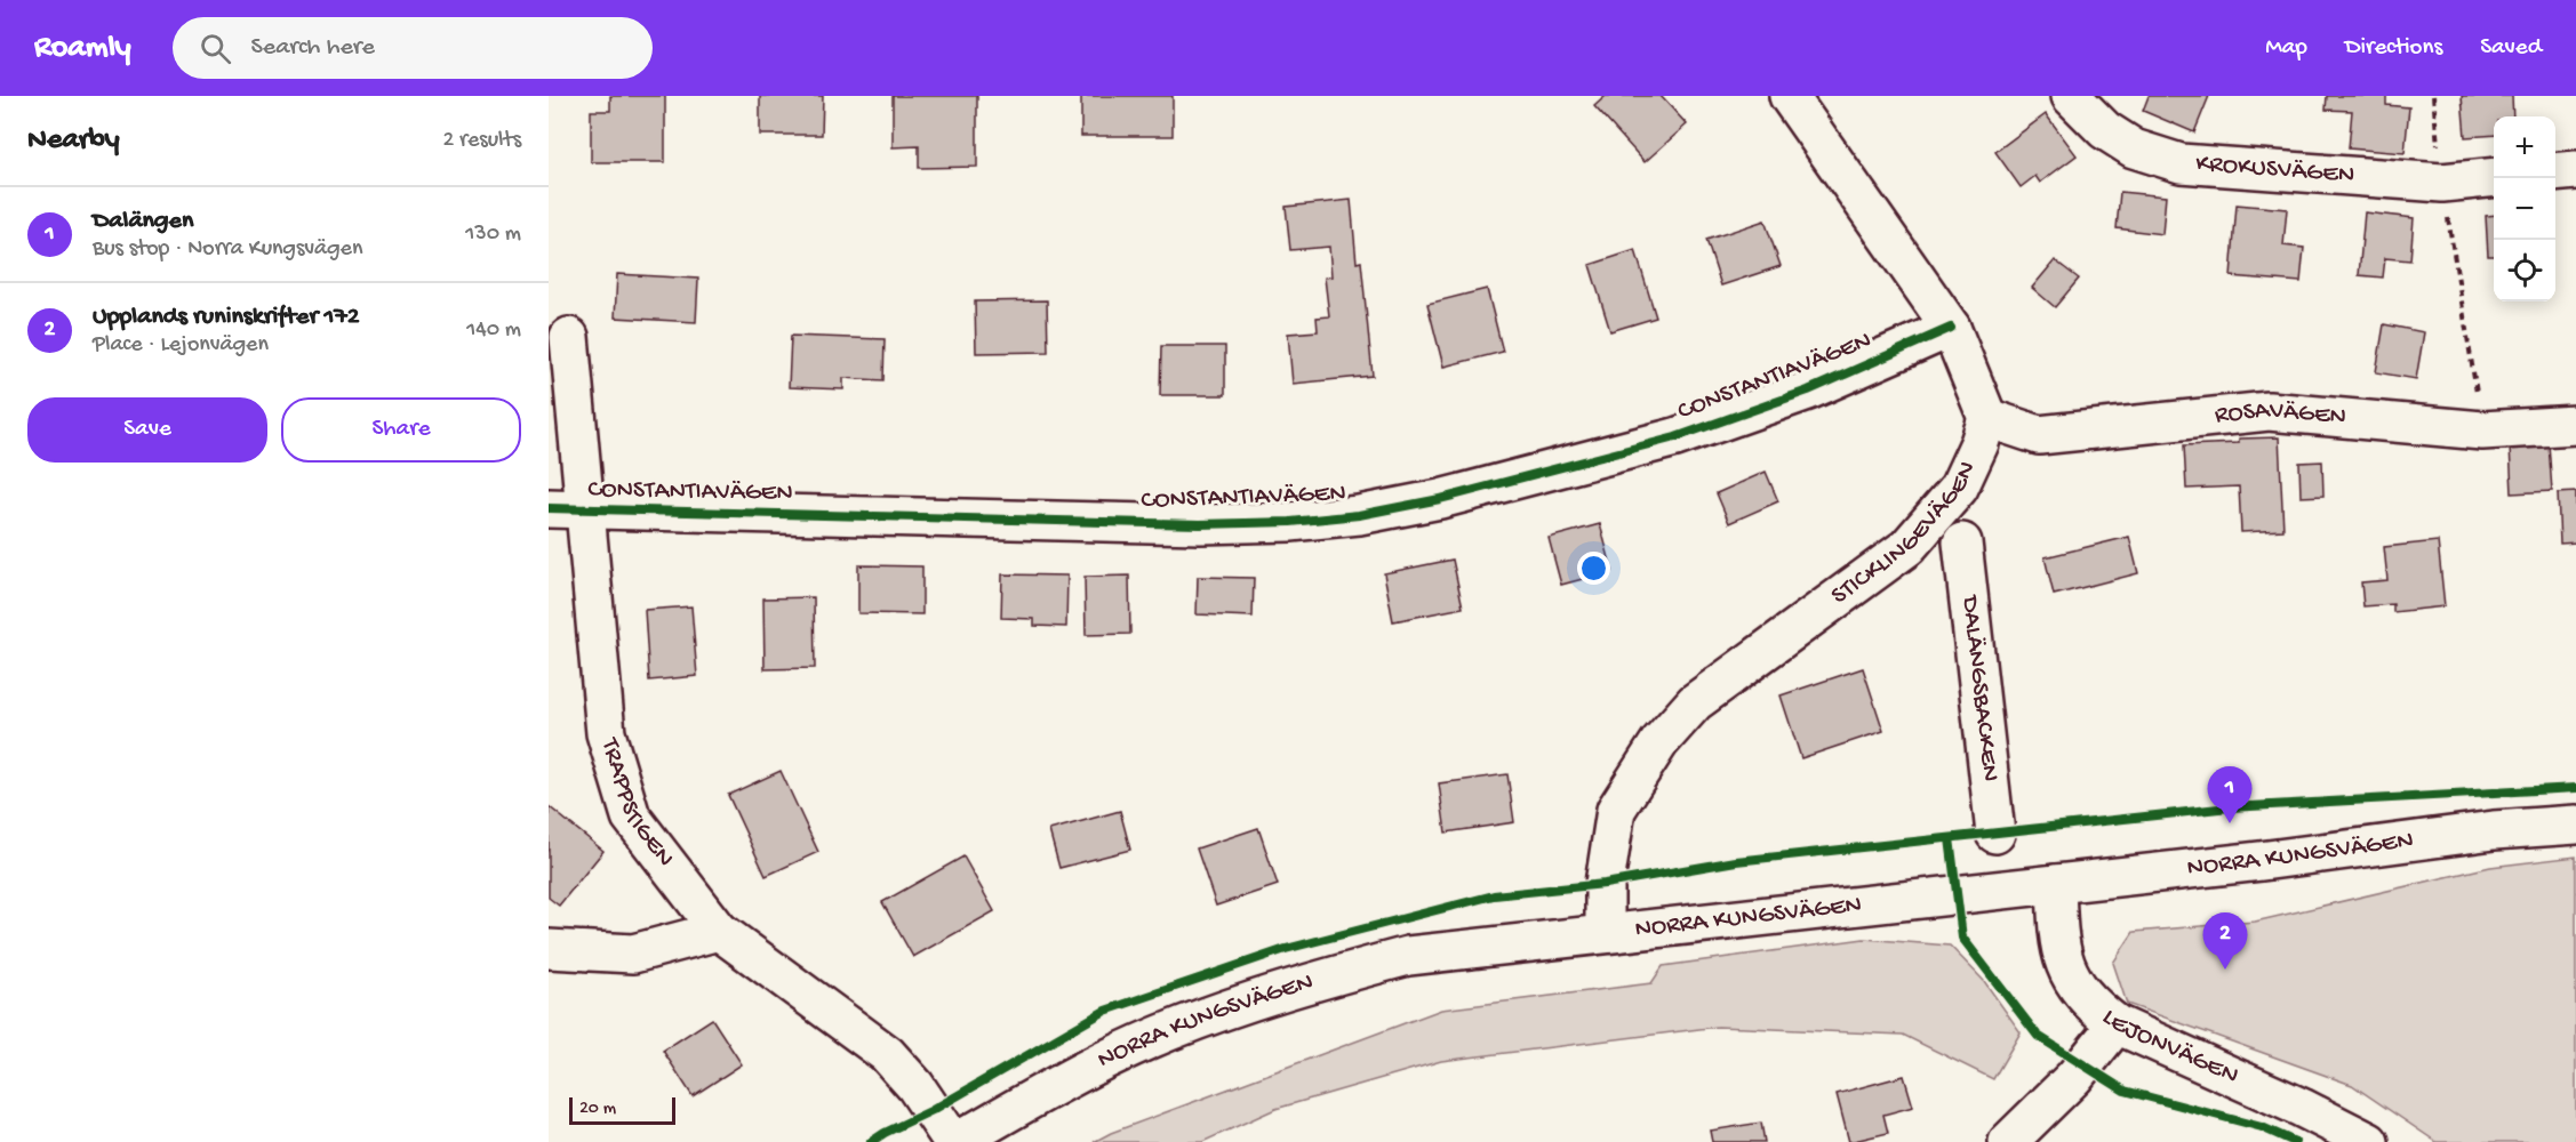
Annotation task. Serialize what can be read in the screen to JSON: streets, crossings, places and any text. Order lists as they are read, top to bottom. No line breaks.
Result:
{"streets":{"street":["KROKUSVÄGEN","CONSTANTIAVÄGEN","ROSAVÄGEN","STICKLINGEVÄGEN","DALÄNGSBACKEN","TRAPPSTIGEN","NORRA KUNGSVÄGEN","LEJONVÄGEN"]},"crossings":[["CONSTANTIAVÄGEN","TRAPPSTIGEN"],["ROSAVÄGEN","STICKLINGEVÄGEN"],["STICKLINGEVÄGEN","NORRA KUNGSVÄGEN"],["TRAPPSTIGEN","NORRA KUNGSVÄGEN"],["NORRA KUNGSVÄGEN","LEJONVÄGEN"]],"scale_bar":"20 m","page":{"header":"Roamly","search":"Search here","nav":["Map","Directions","Saved"],"heading":["Nearby","2 results"],"map_buttons":["+","−"],"list":[{"mark":"1","name":"Dalängen","note":"Bus stop · Norra Kungsvägen","value":"130 m"},{"mark":"2","name":"Upplands runinskrifter 172","note":"Place · Lejonvägen","value":"140 m"}],"buttons":["Save","Share"],"pins":["1","2"],"scale":"20 m"}}
